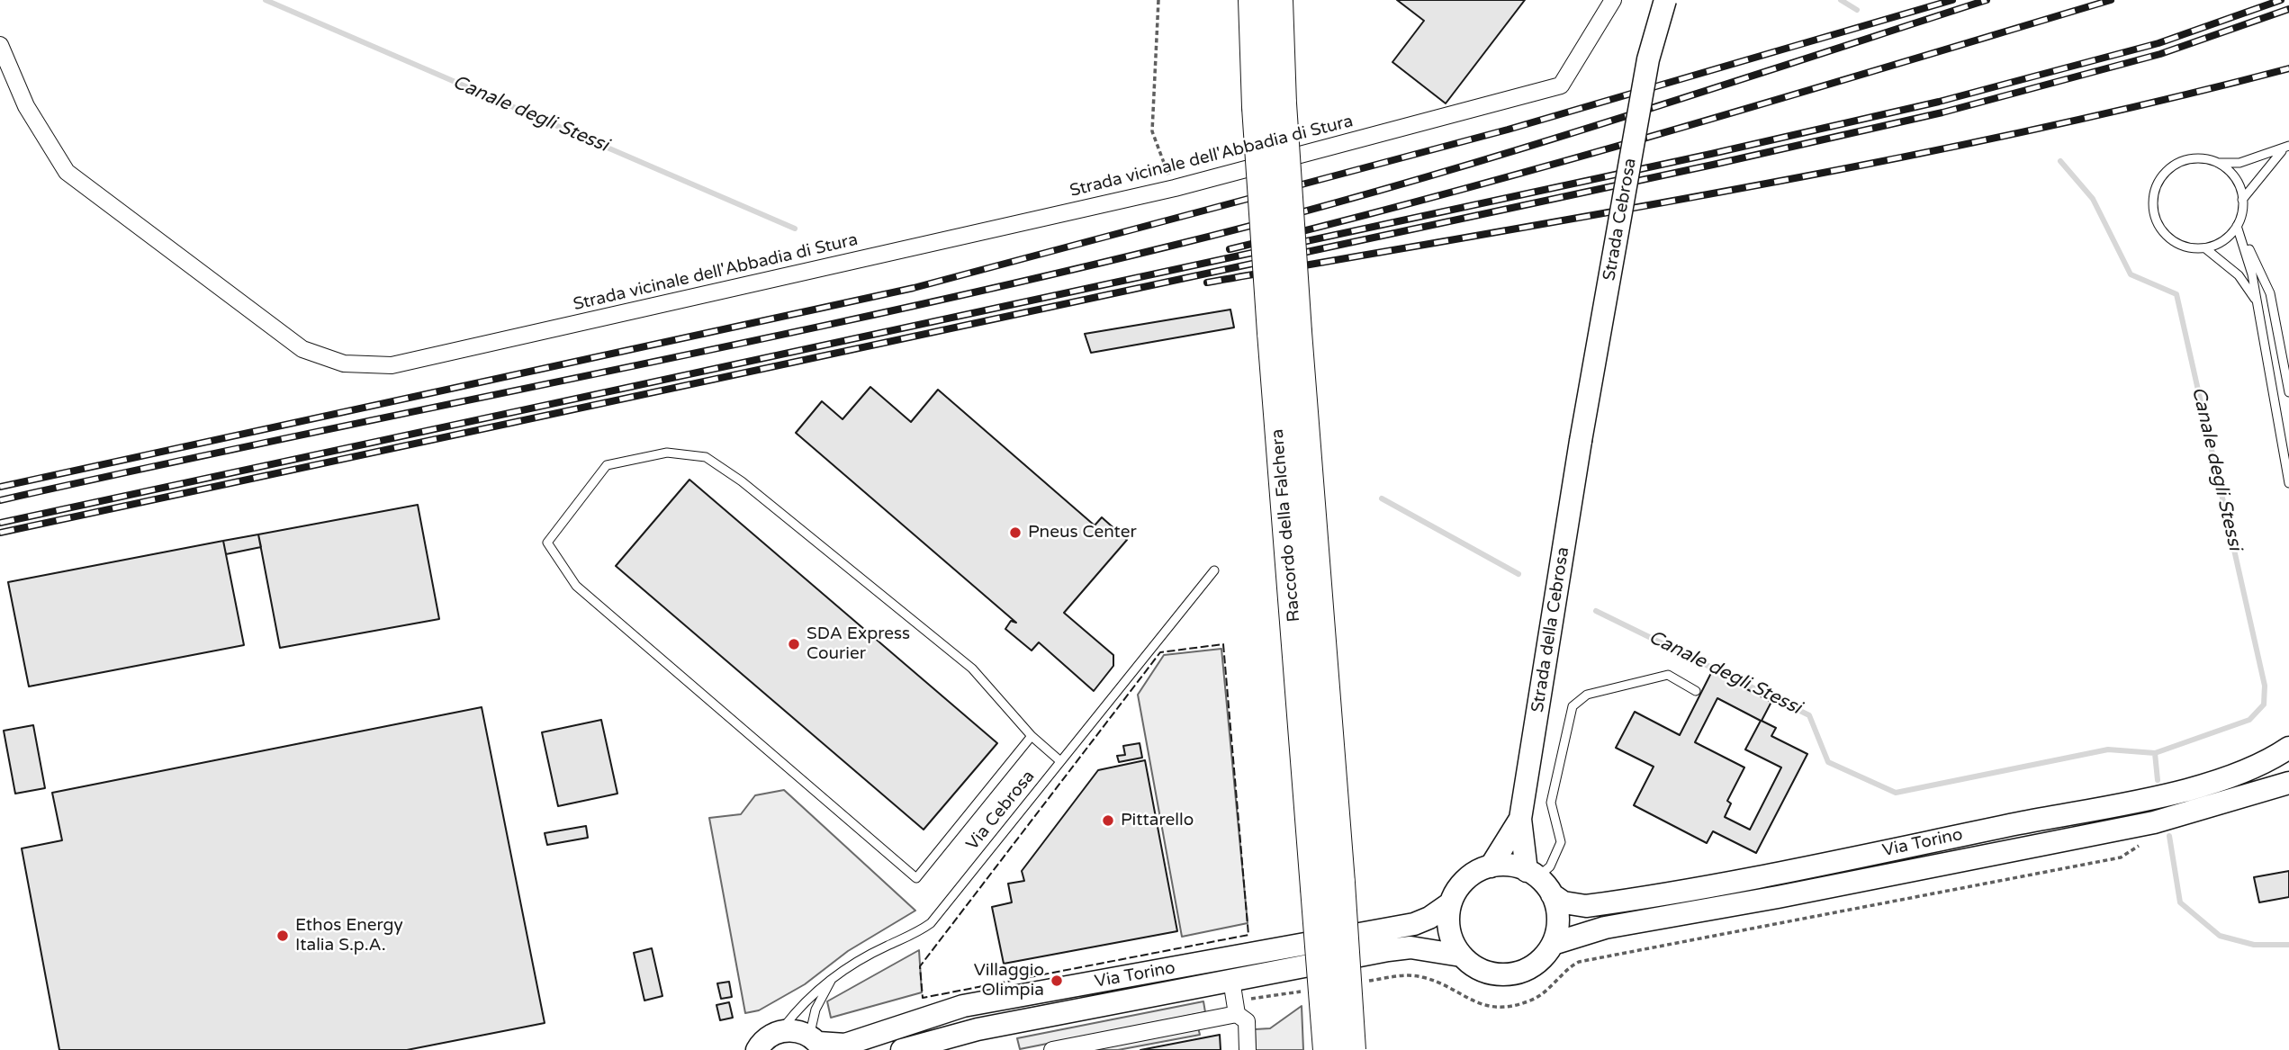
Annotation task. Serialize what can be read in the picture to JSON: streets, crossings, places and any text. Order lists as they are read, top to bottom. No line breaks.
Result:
{"streets":{"highway":["Raccordo della Falchera"],"main road":["Strada Cebrosa","Strada della Cebrosa","Via Torino"],"street":["Strada vicinale dell'Abbadia di Stura"],"lane":["Via Cebrosa"]},"crossings":[["Strada Cebrosa","Strada della Cebrosa"],["Strada della Cebrosa","Via Torino"],["Via Cebrosa","Via Torino"]],"water":["Canale degli Stessi"],"places":["Pneus Center","SDA Express Courier","Pittarello","Ethos Energy Italia S.p.A.","Villaggio Olimpia"]}
